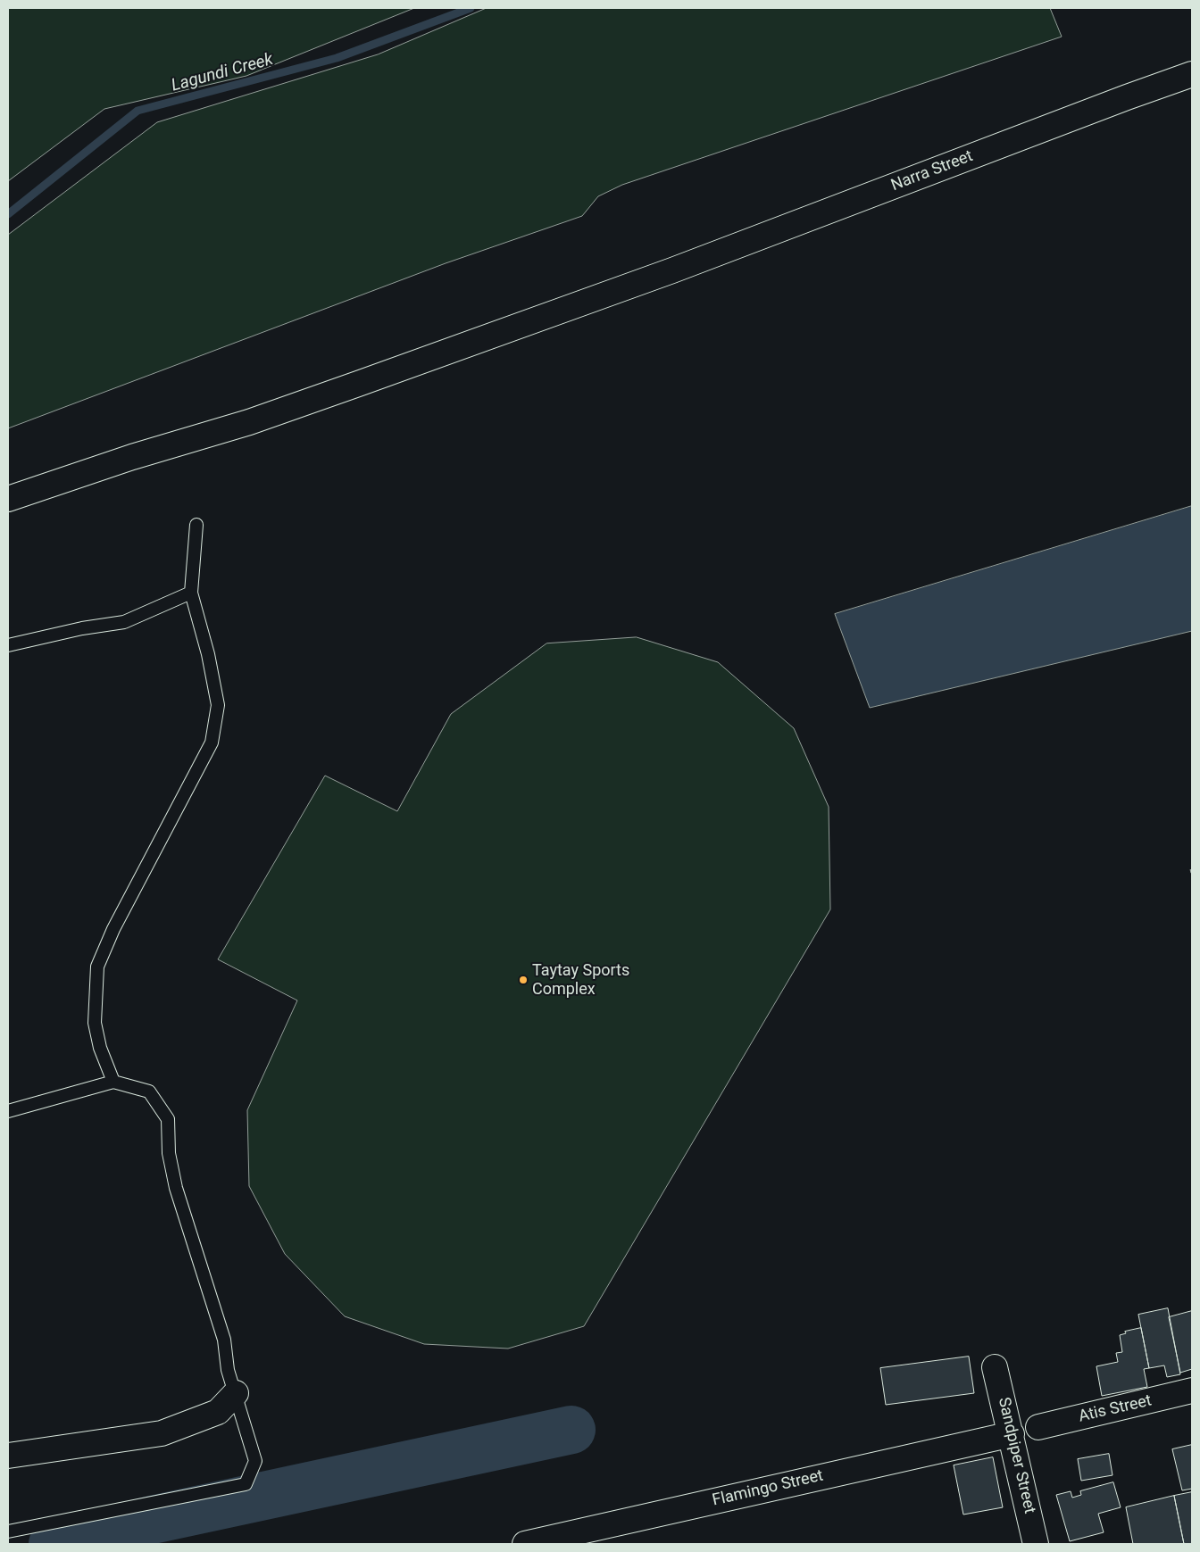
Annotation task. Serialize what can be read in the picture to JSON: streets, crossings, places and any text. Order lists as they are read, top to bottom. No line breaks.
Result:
{"streets":{"street":["Narra Street","Atis Street","Sandpiper Street","Flamingo Street"]},"crossings":[["Sandpiper Street","Flamingo Street"]],"water":["Lagundi Creek"],"places":["Taytay Sports Complex"]}
